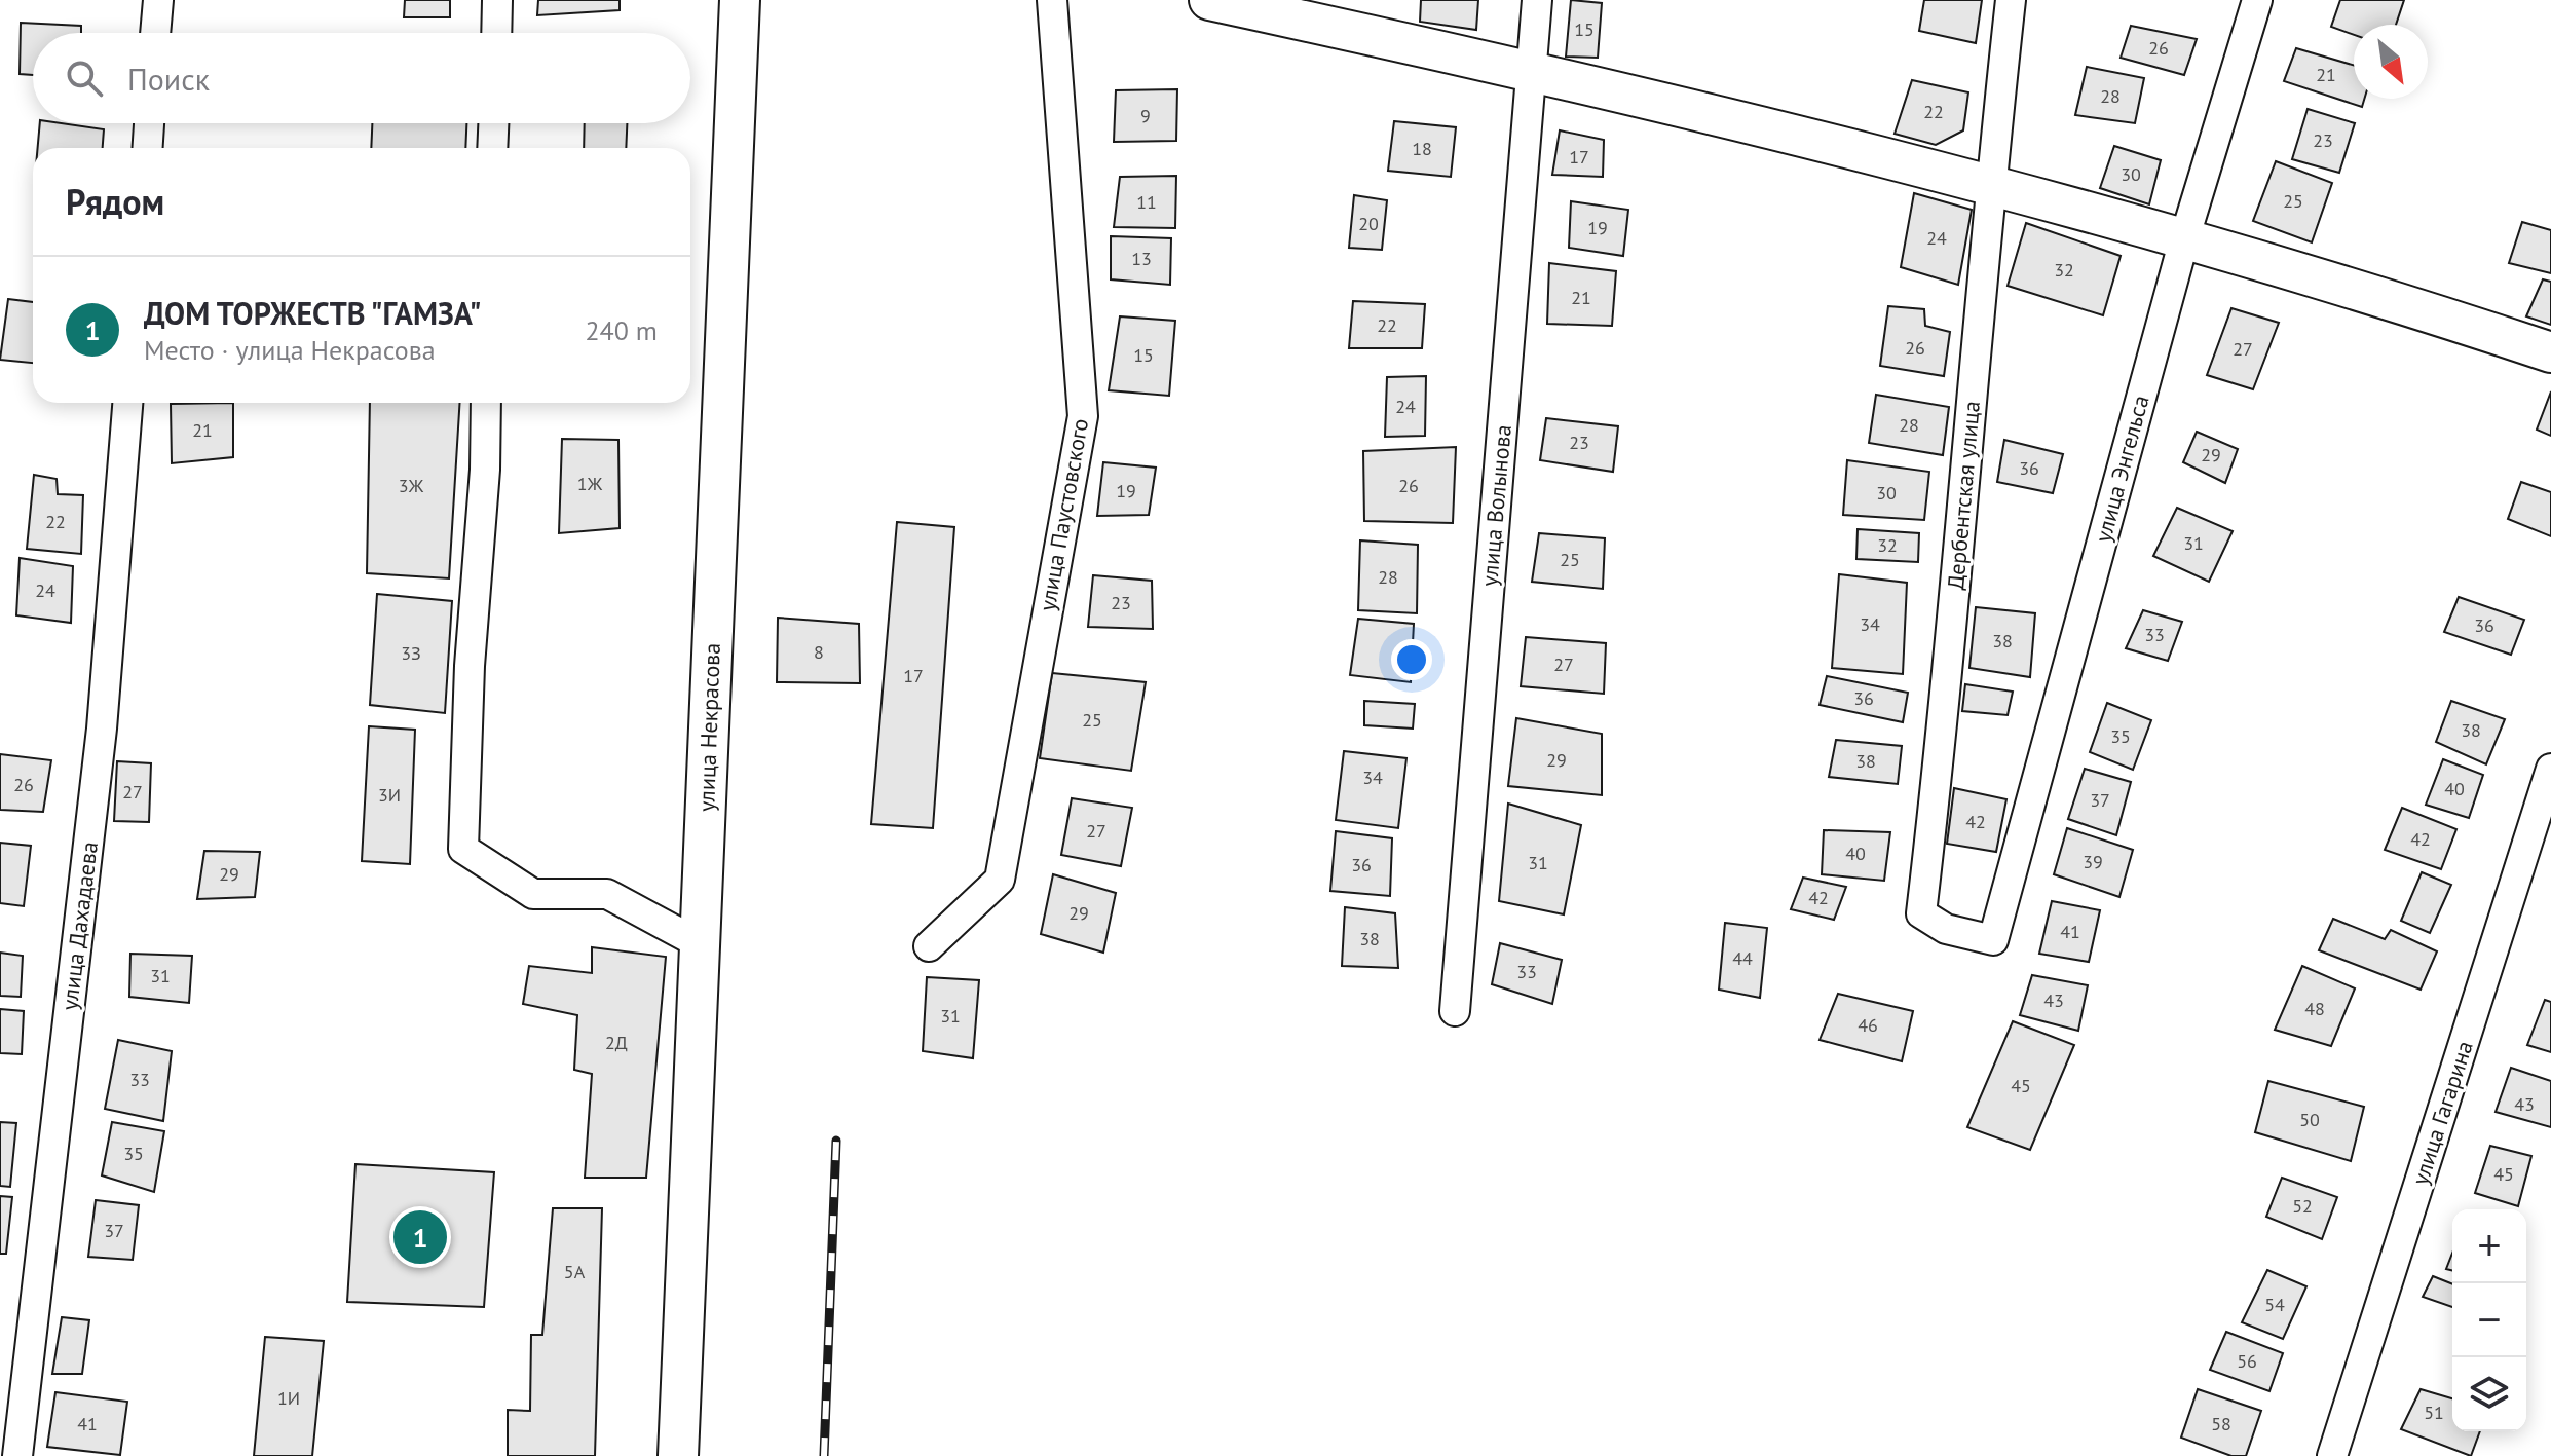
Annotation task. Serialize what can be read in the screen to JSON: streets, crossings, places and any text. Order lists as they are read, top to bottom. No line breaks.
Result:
{"streets":{"street":["улица Энгельса","Дербентская улица","улица Волынова","улица Паустовского","улица Некрасова","улица Дахадаева","улица Гагарина"]},"crossings":[["улица Энгельса","Дербентская улица"]],"house_numbers":["15","26","21","28","22","9","23","18","17","30","25","11","20","19","24","13","32","21","22","26","27","15","24","28","21","23","29","36","1Ж","3Ж","26","19","30","22","31","32","25","28","24","23","34","36","33","38","8","3З","27","17","36","25","38","35","29","38","34","26","40","27","3И","37","42","27","42","40","39","31","36","29","42","29","41","38","44","33","31","43","48","31","46","2Д","33","45","43","50","35","45","52","37","5А","54","56","1И","51","41","58"],"north":"bottom right","page":{"search":"Поиск","heading":"Рядом","list":[{"mark":"1","name":"ДОМ ТОРЖЕСТВ \"ГАМЗА\"","note":"Место · улица Некрасова","value":"240 m"}],"pins":"1","map_buttons":["+","−"]}}
